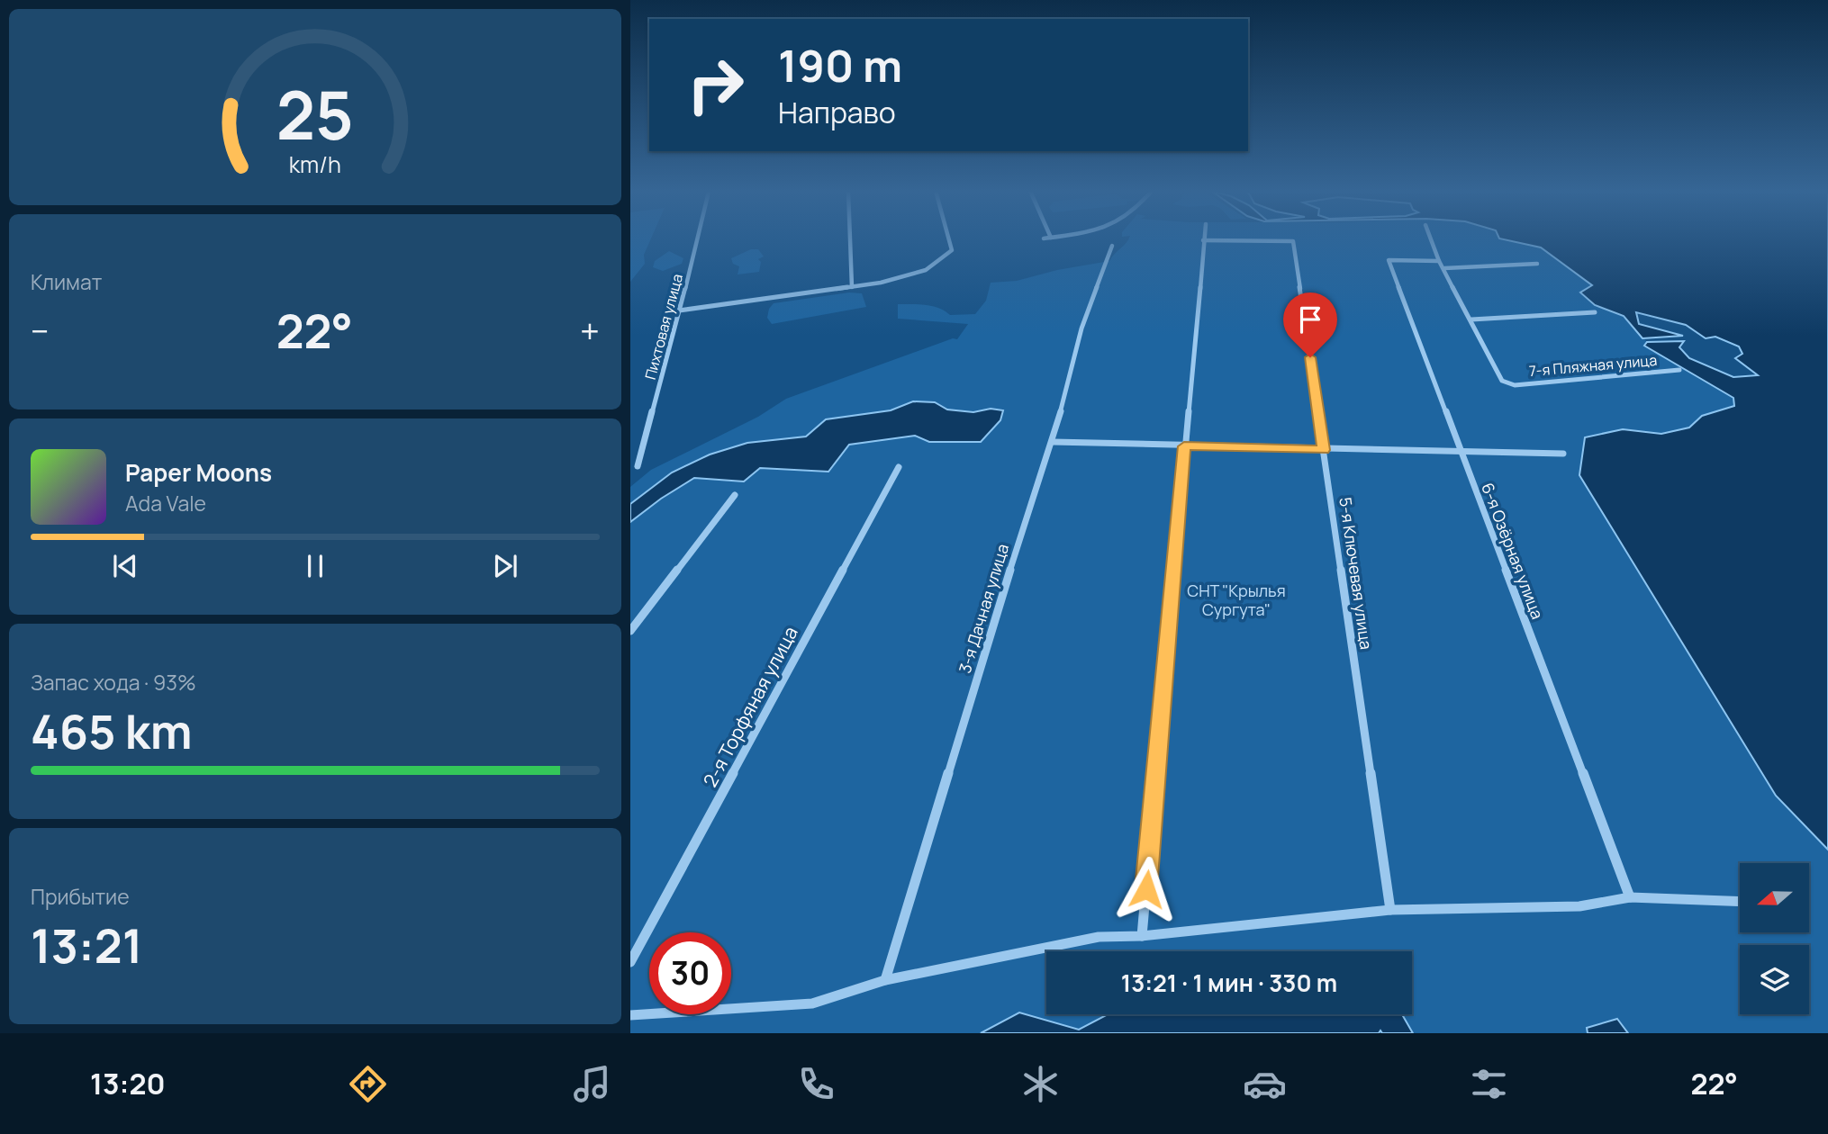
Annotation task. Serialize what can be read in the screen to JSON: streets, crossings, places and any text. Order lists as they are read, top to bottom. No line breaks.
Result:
{"streets":{"street":["Пихтовая улица","7-я Пляжная улица","6-я Озёрная улица","5-я Ключевая улица","3-я Дачная улица","2-я Торфяная улица"]},"crossings":[["7-я Пляжная улица","6-я Озёрная улица"]],"parks":["CНТ \"Крылья Сургута\""],"north":"left","page":{"turn":["190 m","Направо"],"tile":["Климат",["Запас хода · 93%","465 km"],["Прибытие","13:21"]],"heat":["−","22°","+"],"song":["Paper Moons","Ada Vale"],"limit":"30","trip":"13:21 · 1 мин · 330 m","tabs":["13:20","22°"],"gauge":["25","km/h"]}}
